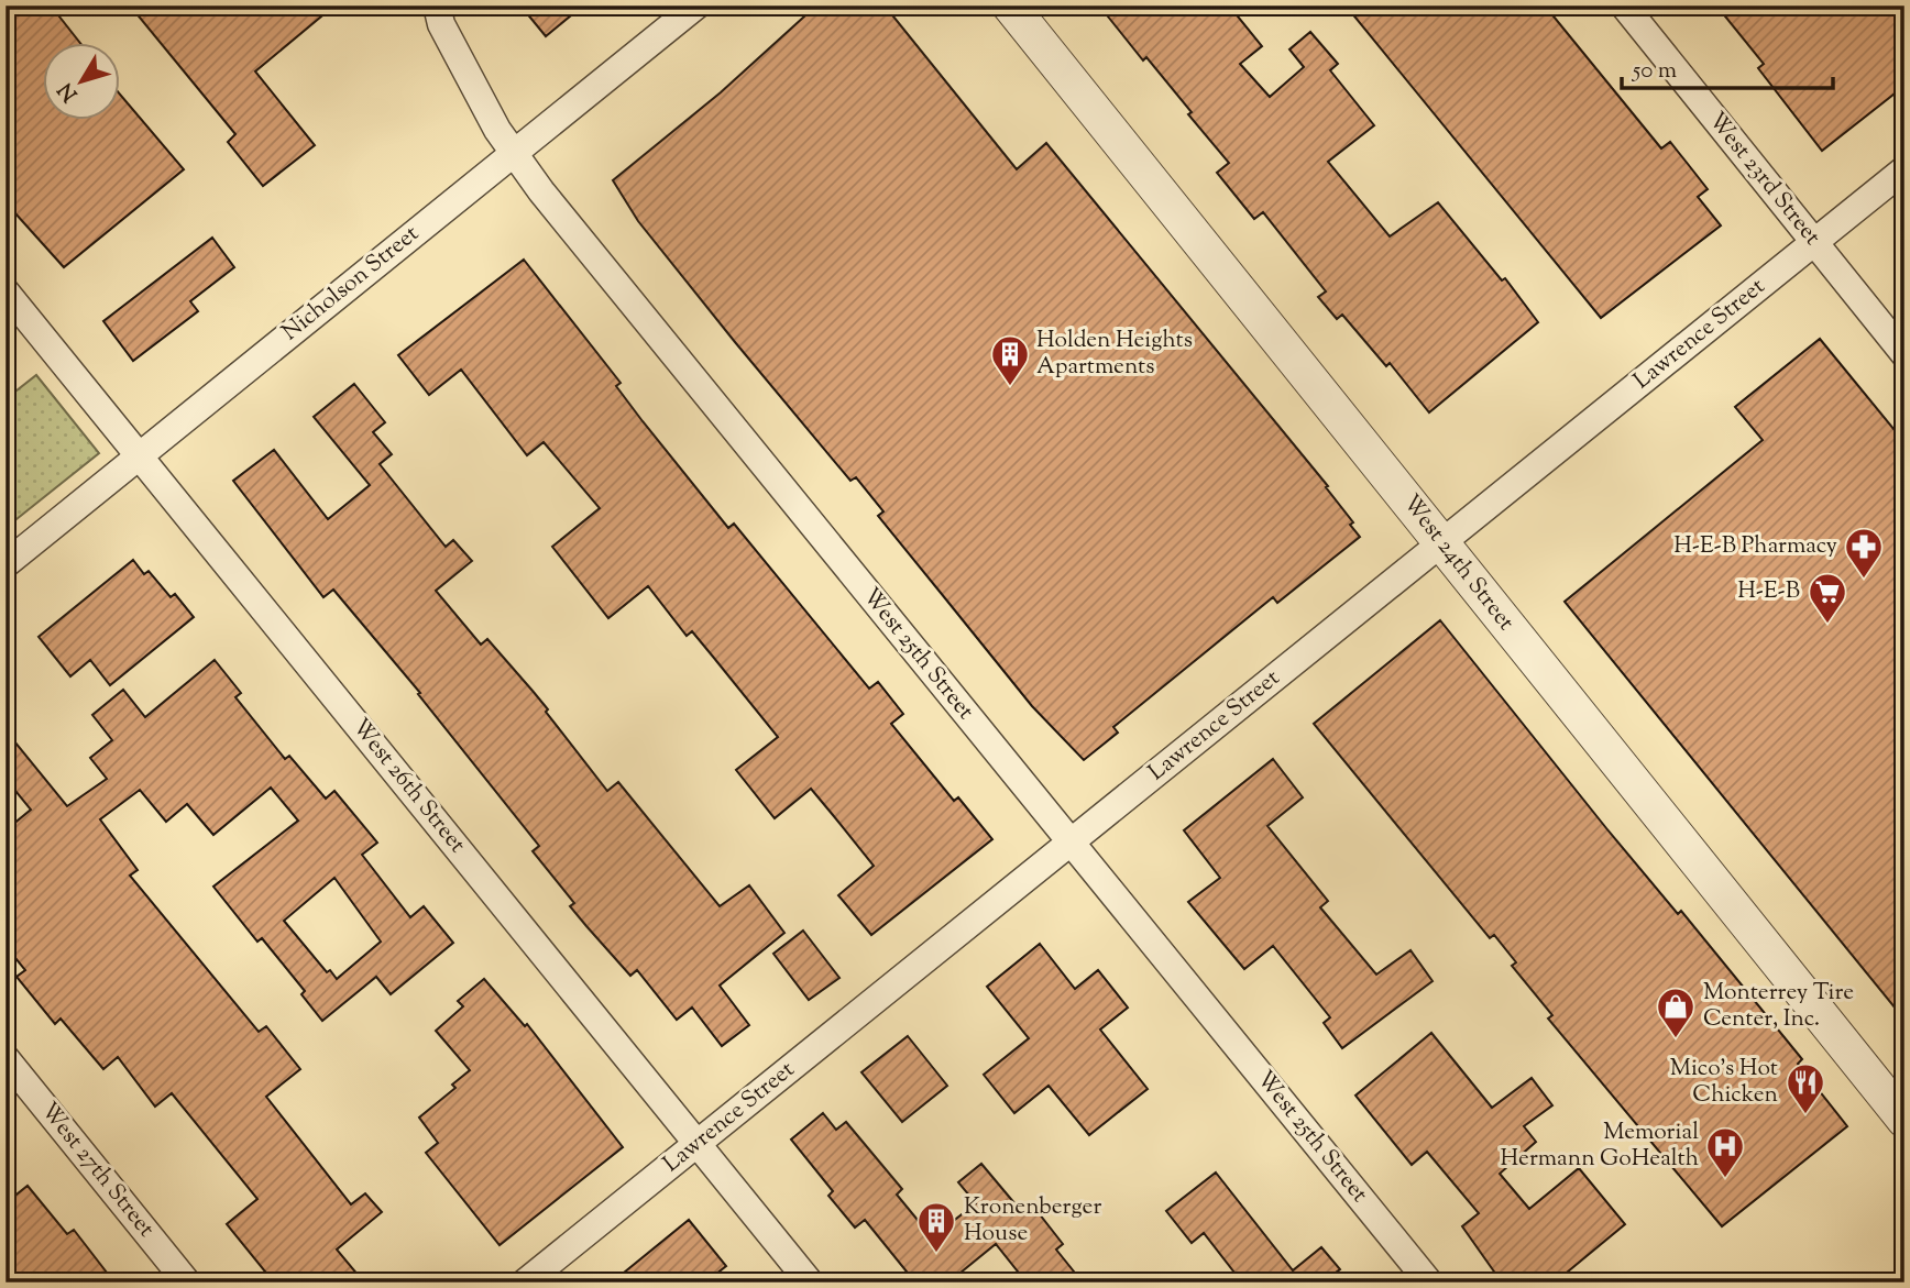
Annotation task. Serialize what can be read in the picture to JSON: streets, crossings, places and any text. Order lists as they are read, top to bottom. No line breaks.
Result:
{"streets":{"street":["West 23rd Street","Nicholson Street","Lawrence Street","West 24th Street","West 25th Street","West 26th Street","West 27th Street"]},"crossings":[["West 23rd Street","Lawrence Street"],["Nicholson Street","West 25th Street"],["Nicholson Street","West 26th Street"],["Lawrence Street","West 24th Street"],["Lawrence Street","West 25th Street"],["Lawrence Street","West 26th Street"]],"places":{"building":["Holden Heights Apartments","Kronenberger House"],"pharmacy":["H-E-B Pharmacy"],"supermarket":["H-E-B"],"shop":["Monterrey Tire Center, Inc."],"restaurant":["Mico's Hot Chicken"],"hospital":["Memorial Hermann GoHealth"]},"scale_bar":"50 m","north":"bottom left"}
